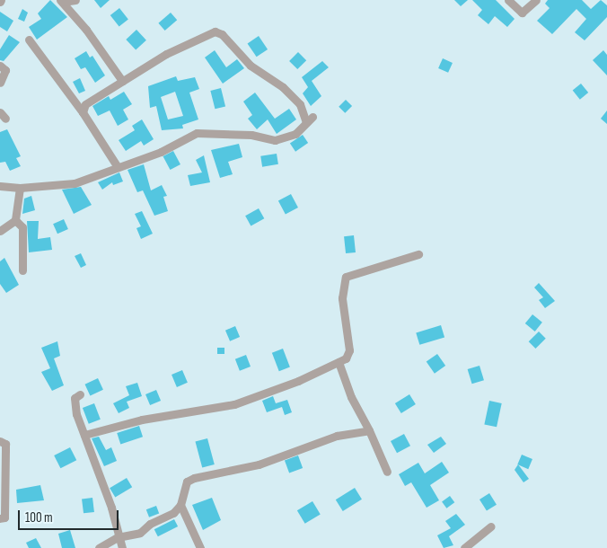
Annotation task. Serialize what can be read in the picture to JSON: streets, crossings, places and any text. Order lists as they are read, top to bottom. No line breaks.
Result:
{"scale_bar":"100 m"}
